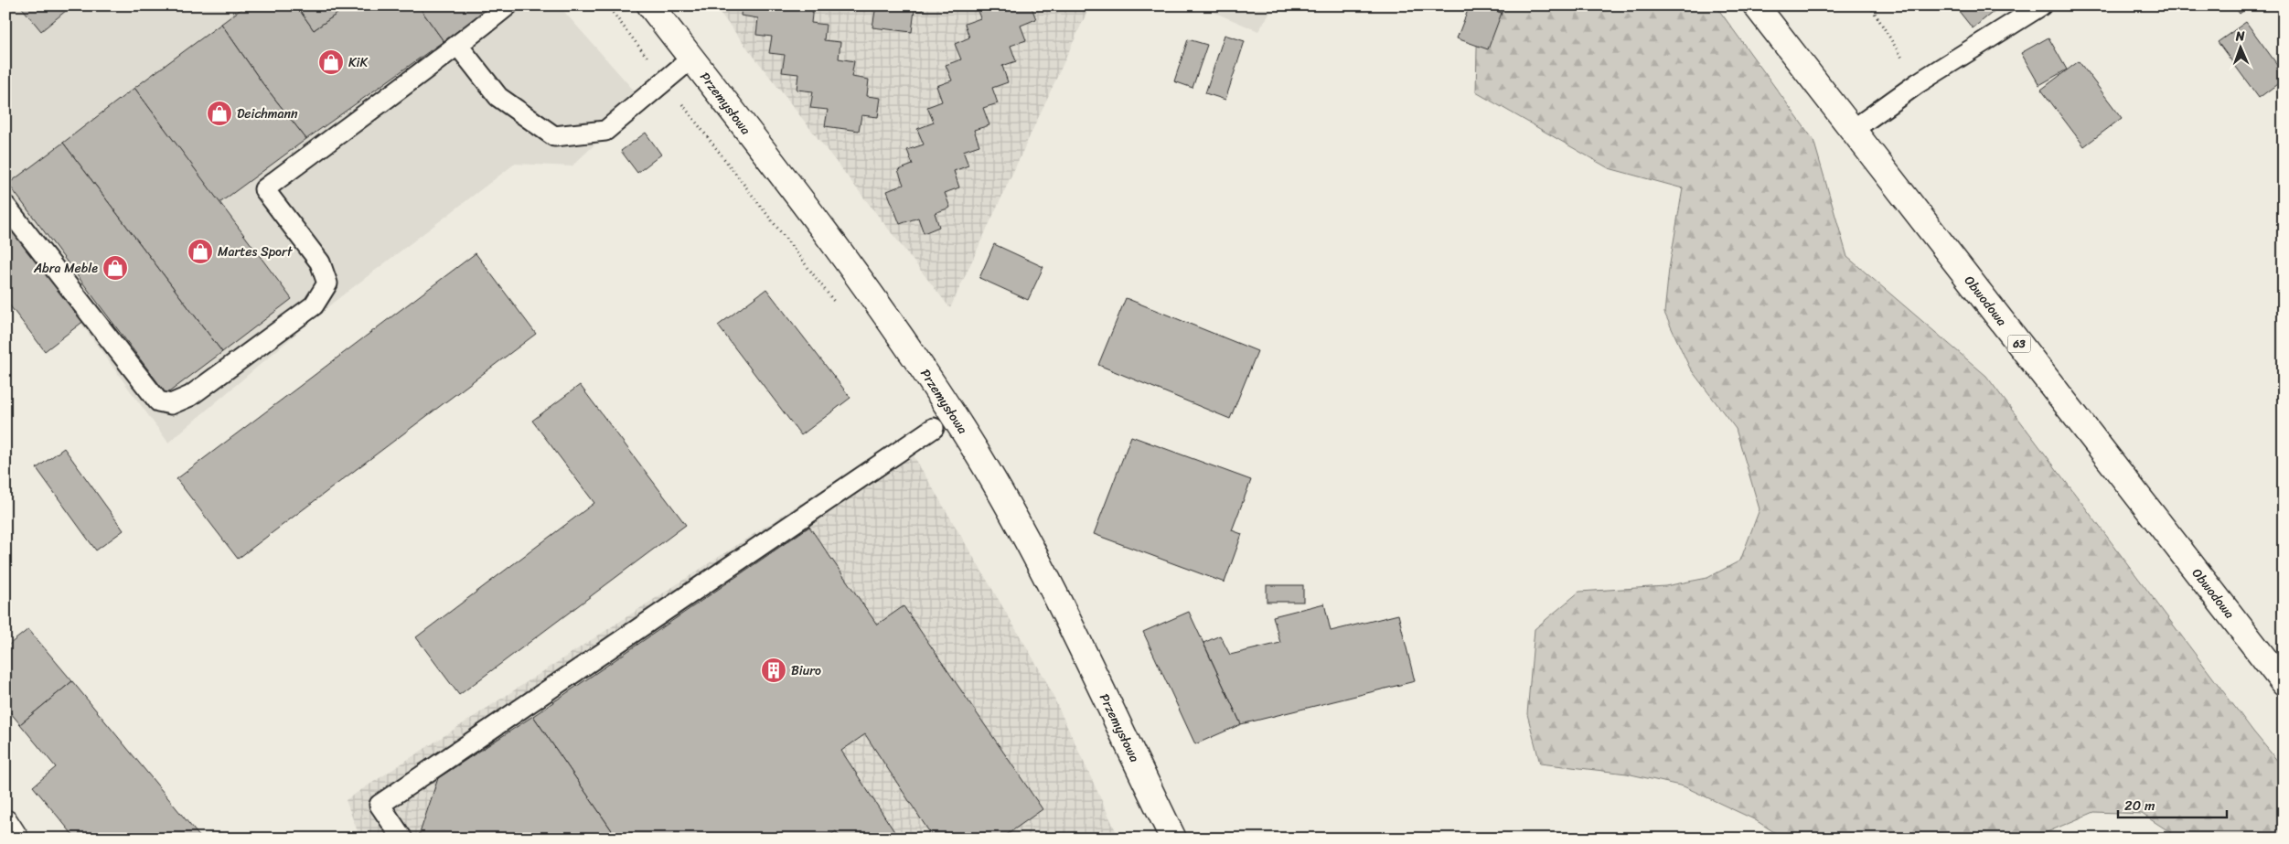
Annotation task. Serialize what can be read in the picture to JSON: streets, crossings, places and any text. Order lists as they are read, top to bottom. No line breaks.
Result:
{"streets":{"street":["Przemysłowa","Obwodowa","63"]},"places":{"shop":["KiK","Deichmann","Martes Sport","Abra Meble"],"building":["Biuro"]},"scale_bar":"20 m","north":"top"}
